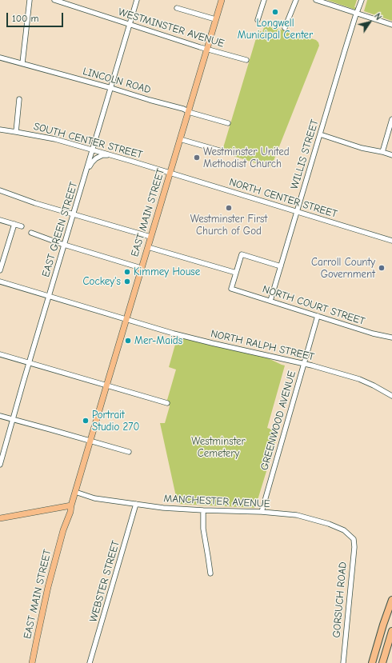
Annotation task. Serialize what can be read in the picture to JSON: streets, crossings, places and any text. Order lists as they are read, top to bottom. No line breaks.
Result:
{"streets":{"main road":["EAST MAIN STREET"],"street":["WESTMINSTER AVENUE","LINCOLN ROAD","SOUTH CENTER STREET","WILLIS STREET","NORTH CENTER STREET","EAST GREEN STREET","NORTH COURT STREET","NORTH RALPH STREET","GREENWOOD AVENUE","MANCHESTER AVENUE","WEBSTER STREET","GORSUCH ROAD"]},"crossings":[["WESTMINSTER AVENUE","EAST MAIN STREET"],["WESTMINSTER AVENUE","EAST GREEN STREET"],["LINCOLN ROAD","EAST MAIN STREET"],["LINCOLN ROAD","EAST GREEN STREET"],["SOUTH CENTER STREET","NORTH CENTER STREET"],["SOUTH CENTER STREET","EAST MAIN STREET"],["SOUTH CENTER STREET","EAST GREEN STREET"],["WILLIS STREET","NORTH CENTER STREET"],["WILLIS STREET","NORTH COURT STREET"],["NORTH CENTER STREET","EAST MAIN STREET"],["EAST MAIN STREET","NORTH RALPH STREET"],["EAST MAIN STREET","MANCHESTER AVENUE"],["EAST GREEN STREET","NORTH RALPH STREET"],["NORTH COURT STREET","GREENWOOD AVENUE"],["NORTH RALPH STREET","GREENWOOD AVENUE"],["GREENWOOD AVENUE","MANCHESTER AVENUE"],["MANCHESTER AVENUE","WEBSTER STREET"],["MANCHESTER AVENUE","GORSUCH ROAD"]],"parks":["Westminster Cemetery"],"places":["Longwell Municipal Center","Westminster United Methodist Church","Westminster First Church of God","Carroll County Government","Kimmey House","Cockey's","Mer-Maids","Portrait Studio 270"],"scale_bar":"100 m","north":"top right"}
